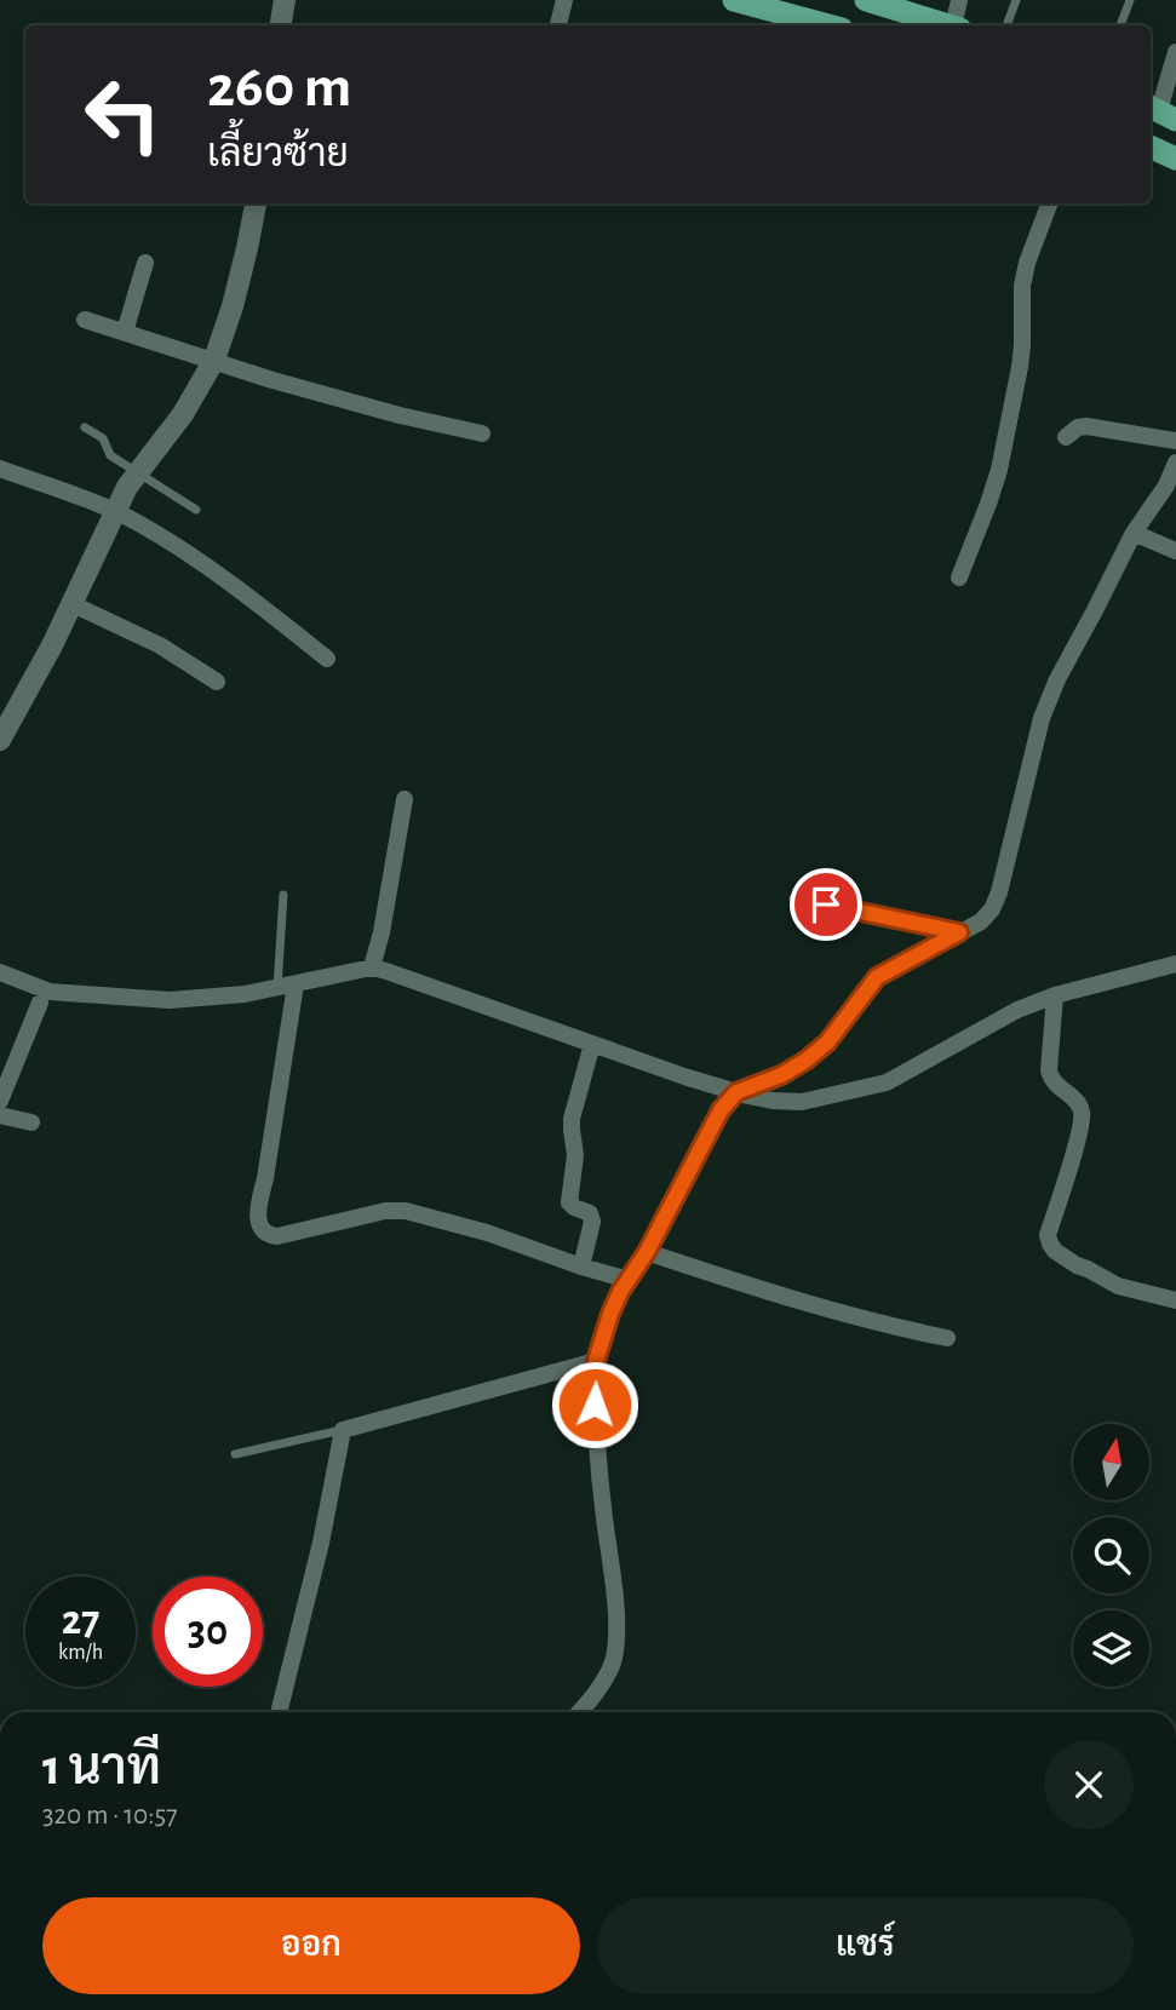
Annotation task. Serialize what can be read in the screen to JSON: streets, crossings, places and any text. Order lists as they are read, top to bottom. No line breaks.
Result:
{"north":"top","page":{"turn":["260 m","เลี้ยวซ้าย"],"speed":"27 km/h","limit":"30","heading":["1 นาที","320 m · 10:57"],"buttons":["ออก","แชร์"]}}
